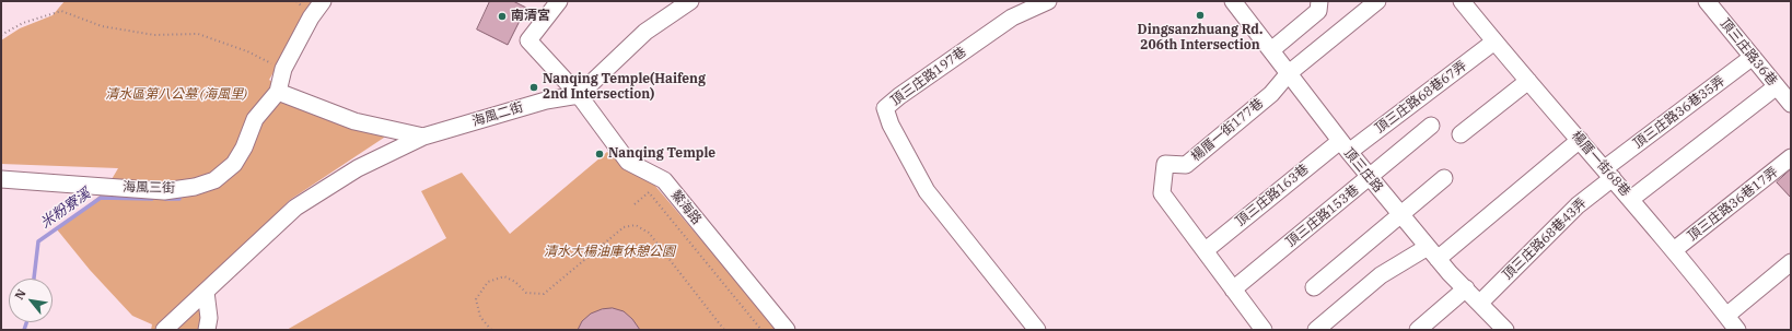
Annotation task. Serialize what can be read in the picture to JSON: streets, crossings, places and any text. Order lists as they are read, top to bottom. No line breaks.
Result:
{"streets":{"street":["頂三庄路36巷","頂三庄路197巷","頂三庄路68巷67弄","頂三庄路36巷35弄","海風二街","楊厝一街177巷","楊厝一街68巷","頂三庄路","海風三街","頂三庄路163巷","頂三庄路36巷17弄","鰲海路","頂三庄路153巷","頂三庄路68巷43弄"]},"crossings":[["頂三庄路36巷","頂三庄路36巷35弄"],["頂三庄路68巷67弄","楊厝一街68巷"],["頂三庄路68巷67弄","頂三庄路"],["頂三庄路68巷67弄","頂三庄路163巷"],["頂三庄路36巷35弄","楊厝一街68巷"],["頂三庄路36巷35弄","頂三庄路68巷43弄"],["海風二街","海風三街"],["海風二街","鰲海路"],["楊厝一街177巷","頂三庄路"],["楊厝一街177巷","頂三庄路163巷"],["楊厝一街177巷","頂三庄路153巷"],["楊厝一街68巷","頂三庄路36巷17弄"],["楊厝一街68巷","頂三庄路68巷43弄"],["頂三庄路","頂三庄路163巷"],["頂三庄路","頂三庄路153巷"],["頂三庄路","頂三庄路68巷43弄"]],"water":["米粉寮溪"],"parks":["清水區第八公墓 (海風里)","清水大楊油庫休憩公園"],"places":["Dingsanzhuang Rd. 206th Intersection","南清宮","Nanqing Temple(Haifeng 2nd Intersection)","Nanqing Temple"],"north":"top left"}
